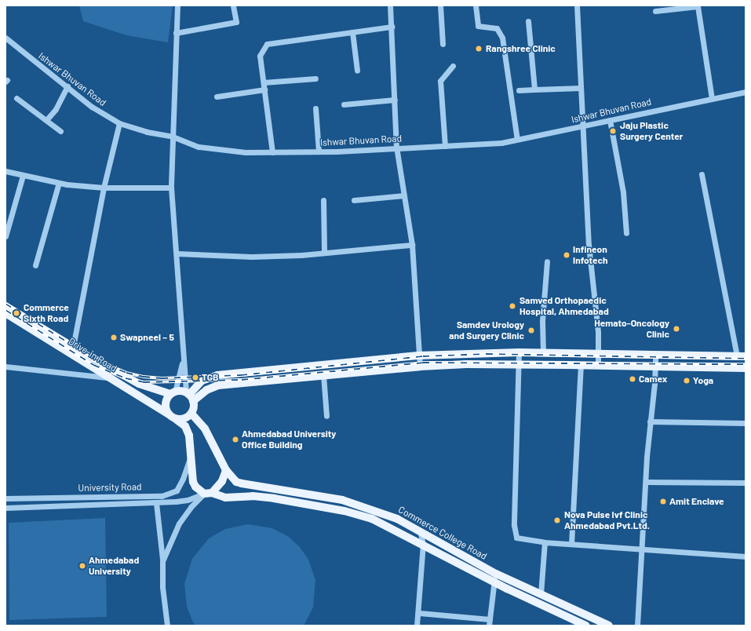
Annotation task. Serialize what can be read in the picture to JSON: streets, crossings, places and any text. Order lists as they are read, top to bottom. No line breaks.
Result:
{"streets":{"main road":["Drive-in Road","Commerce College Road"],"street":["Ishwar Bhuvan Road","University Road"]},"crossings":[["Drive-in Road","Commerce College Road"]],"places":["Rangshree Clinic","Jaju Plastic Surgery Center","Infineon Infotech","Samved Orthopaedic Hospital, Ahmedabad","Commerce Sixth Road","Hemato-Oncology Clinic","Samdev Urology and Surgery Clinic","Swapneel – 5","TGB","Camex","Yoga","Ahmedabad University Office Building","Amit Enclave","Nova Pulse Ivf Clinic Ahmedabad Pvt.Ltd.","Ahmedabad University"]}
